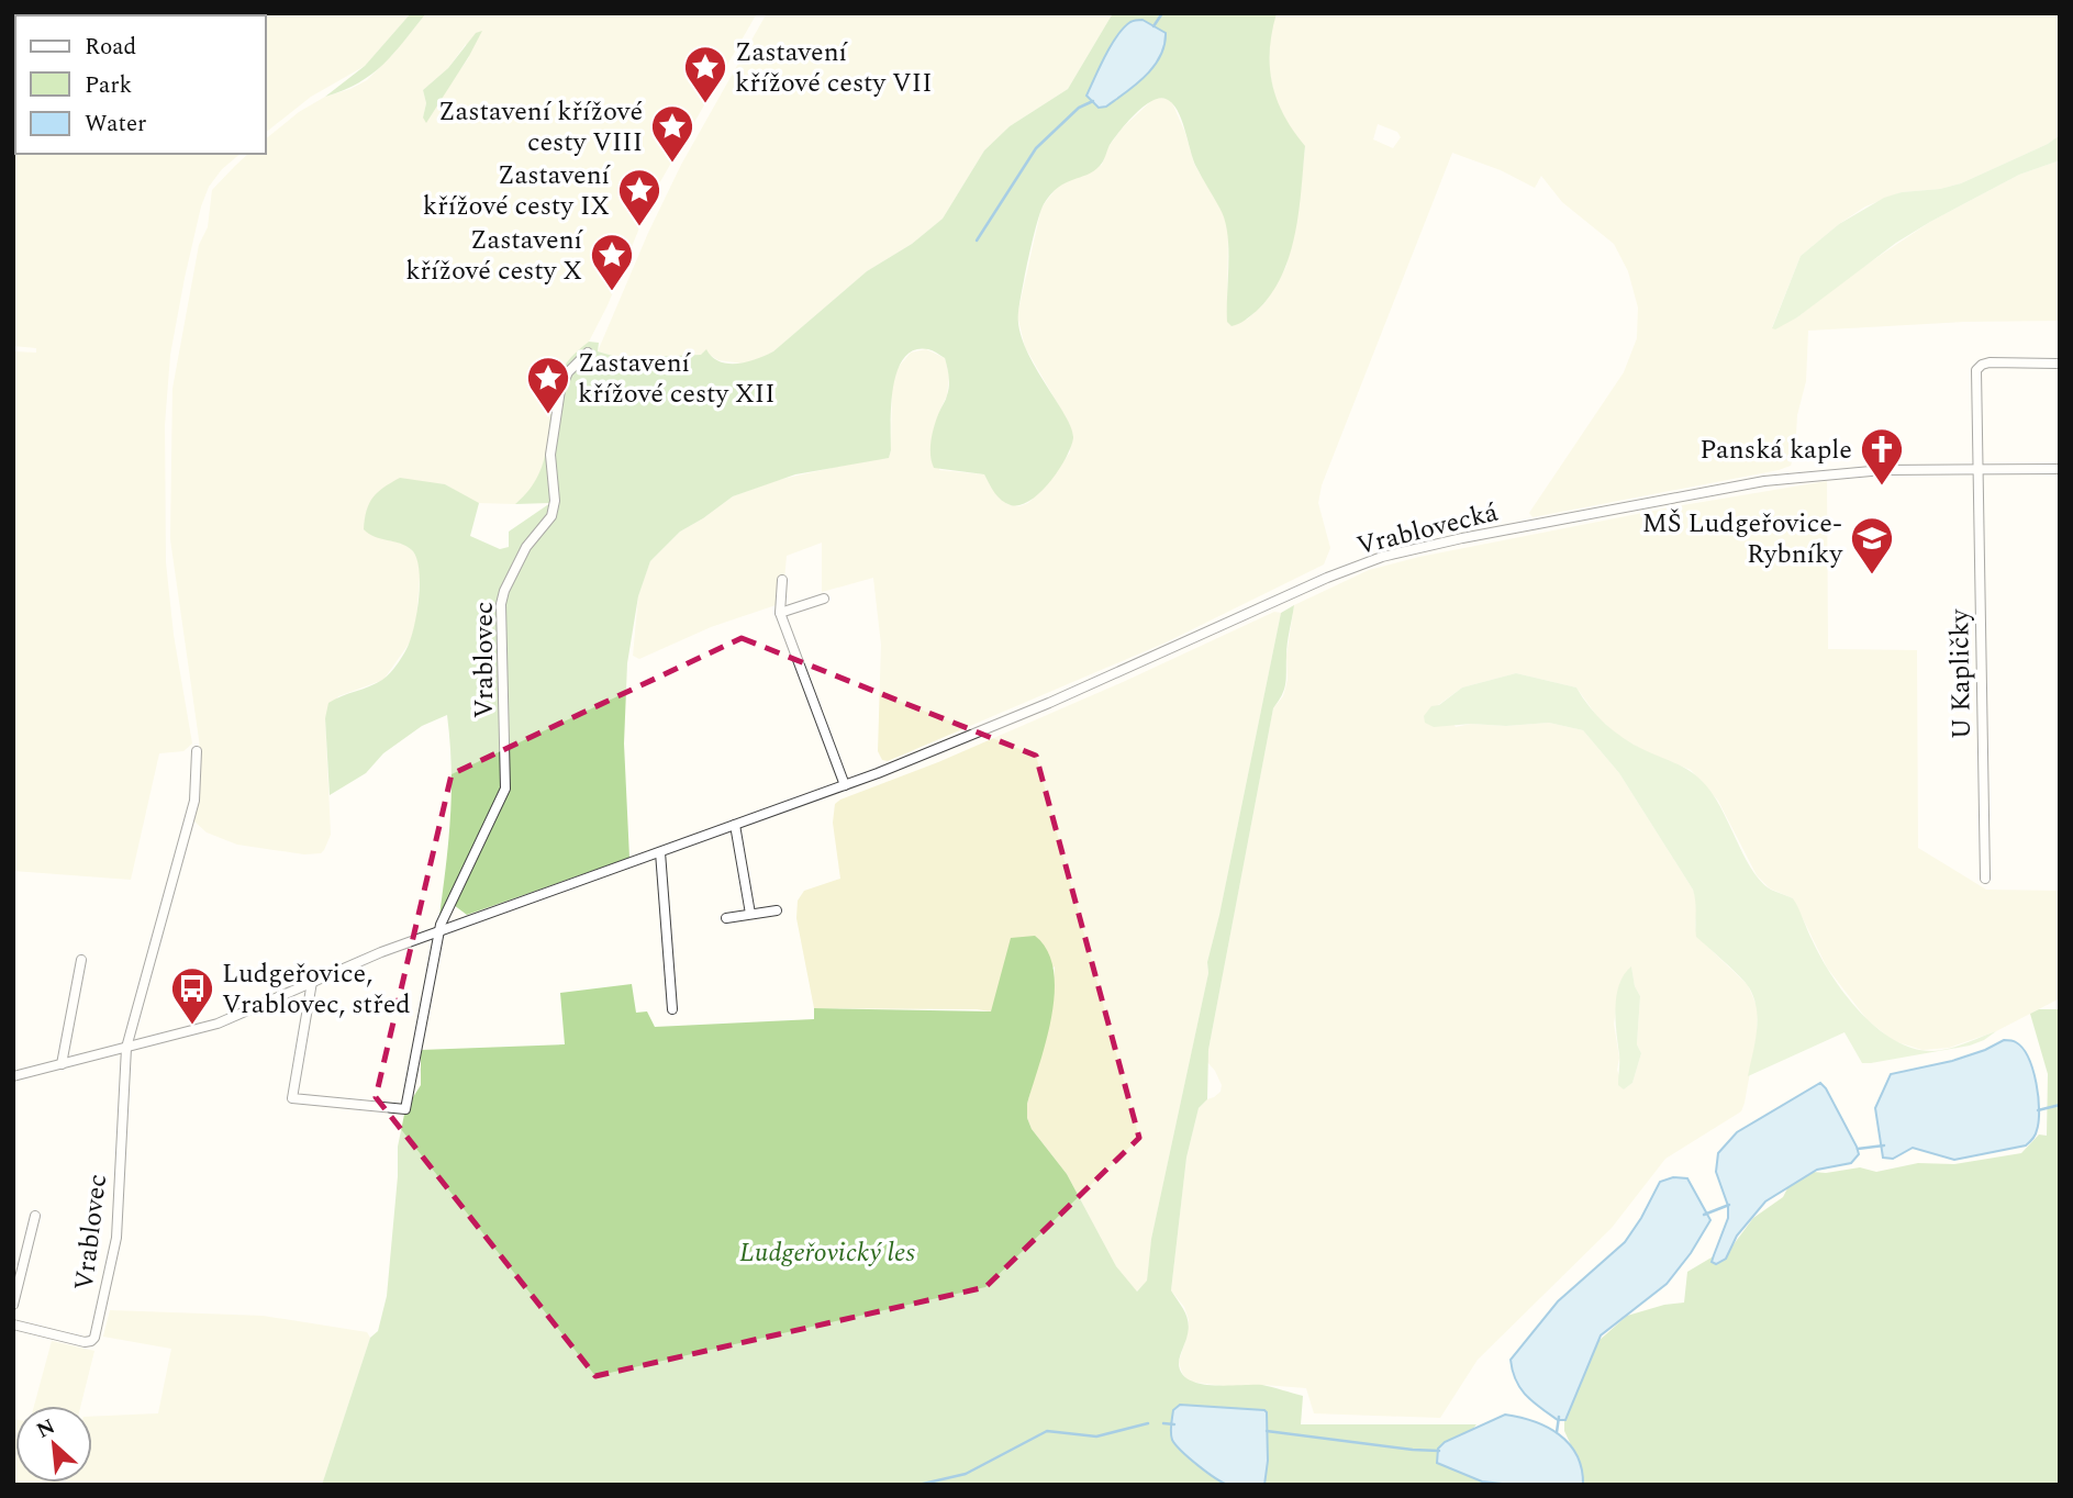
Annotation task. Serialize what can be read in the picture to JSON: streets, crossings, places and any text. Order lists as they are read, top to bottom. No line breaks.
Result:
{"streets":{"street":["Vrablovecká","Vrablovec","U Kapličky"]},"crossings":[["Vrablovecká","U Kapličky"]],"parks":["Ludgeřovický les"],"places":{"place":["Zastavení křížové cesty VII","Zastavení křížové cesty VIII","Zastavení křížové cesty IX","Zastavení křížové cesty X","Zastavení křížové cesty XII"],"church":["Panská kaple"],"school or university":["MŠ Ludgeřovice- Rybníky"],"bus stop":["Ludgeřovice, Vrablovec, střed"]},"legend":["Road","Park","Water"],"north":"top left"}
